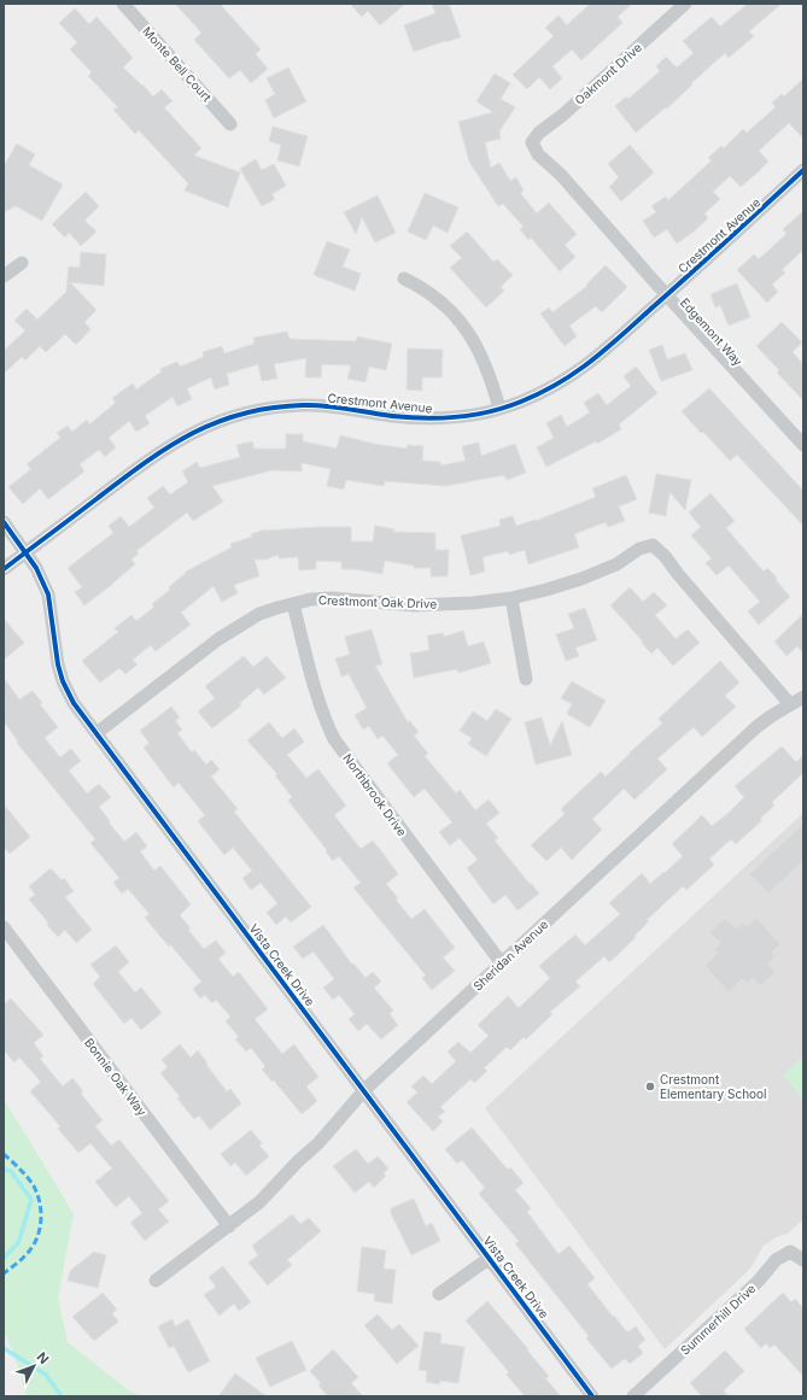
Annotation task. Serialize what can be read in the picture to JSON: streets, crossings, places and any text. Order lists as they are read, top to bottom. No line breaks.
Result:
{"streets":{"street":["Monte Bell Court","Oakmont Drive","Crestmont Avenue","Edgemont Way","Crestmont Oak Drive","Northbrook Drive","Sheridan Avenue","Vista Creek Drive","Bonnie Oak Way","Summerhill Drive"]},"crossings":[["Oakmont Drive","Edgemont Way"],["Crestmont Avenue","Edgemont Way"],["Crestmont Avenue","Vista Creek Drive"],["Crestmont Oak Drive","Northbrook Drive"],["Crestmont Oak Drive","Sheridan Avenue"],["Crestmont Oak Drive","Vista Creek Drive"],["Northbrook Drive","Sheridan Avenue"],["Sheridan Avenue","Vista Creek Drive"],["Sheridan Avenue","Bonnie Oak Way"]],"places":["Crestmont Elementary School"],"north":"top right"}
